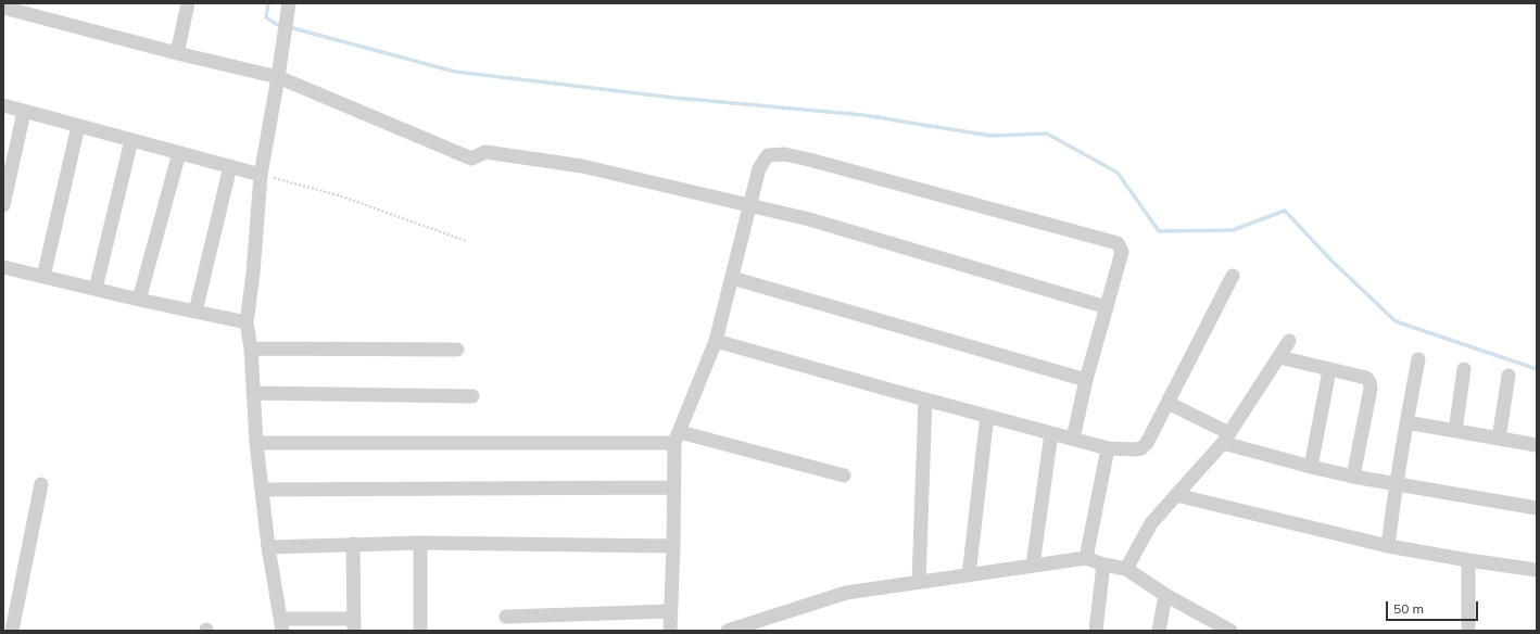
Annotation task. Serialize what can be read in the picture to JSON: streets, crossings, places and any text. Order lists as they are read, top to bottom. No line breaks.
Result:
{"scale_bar":"50 m"}
